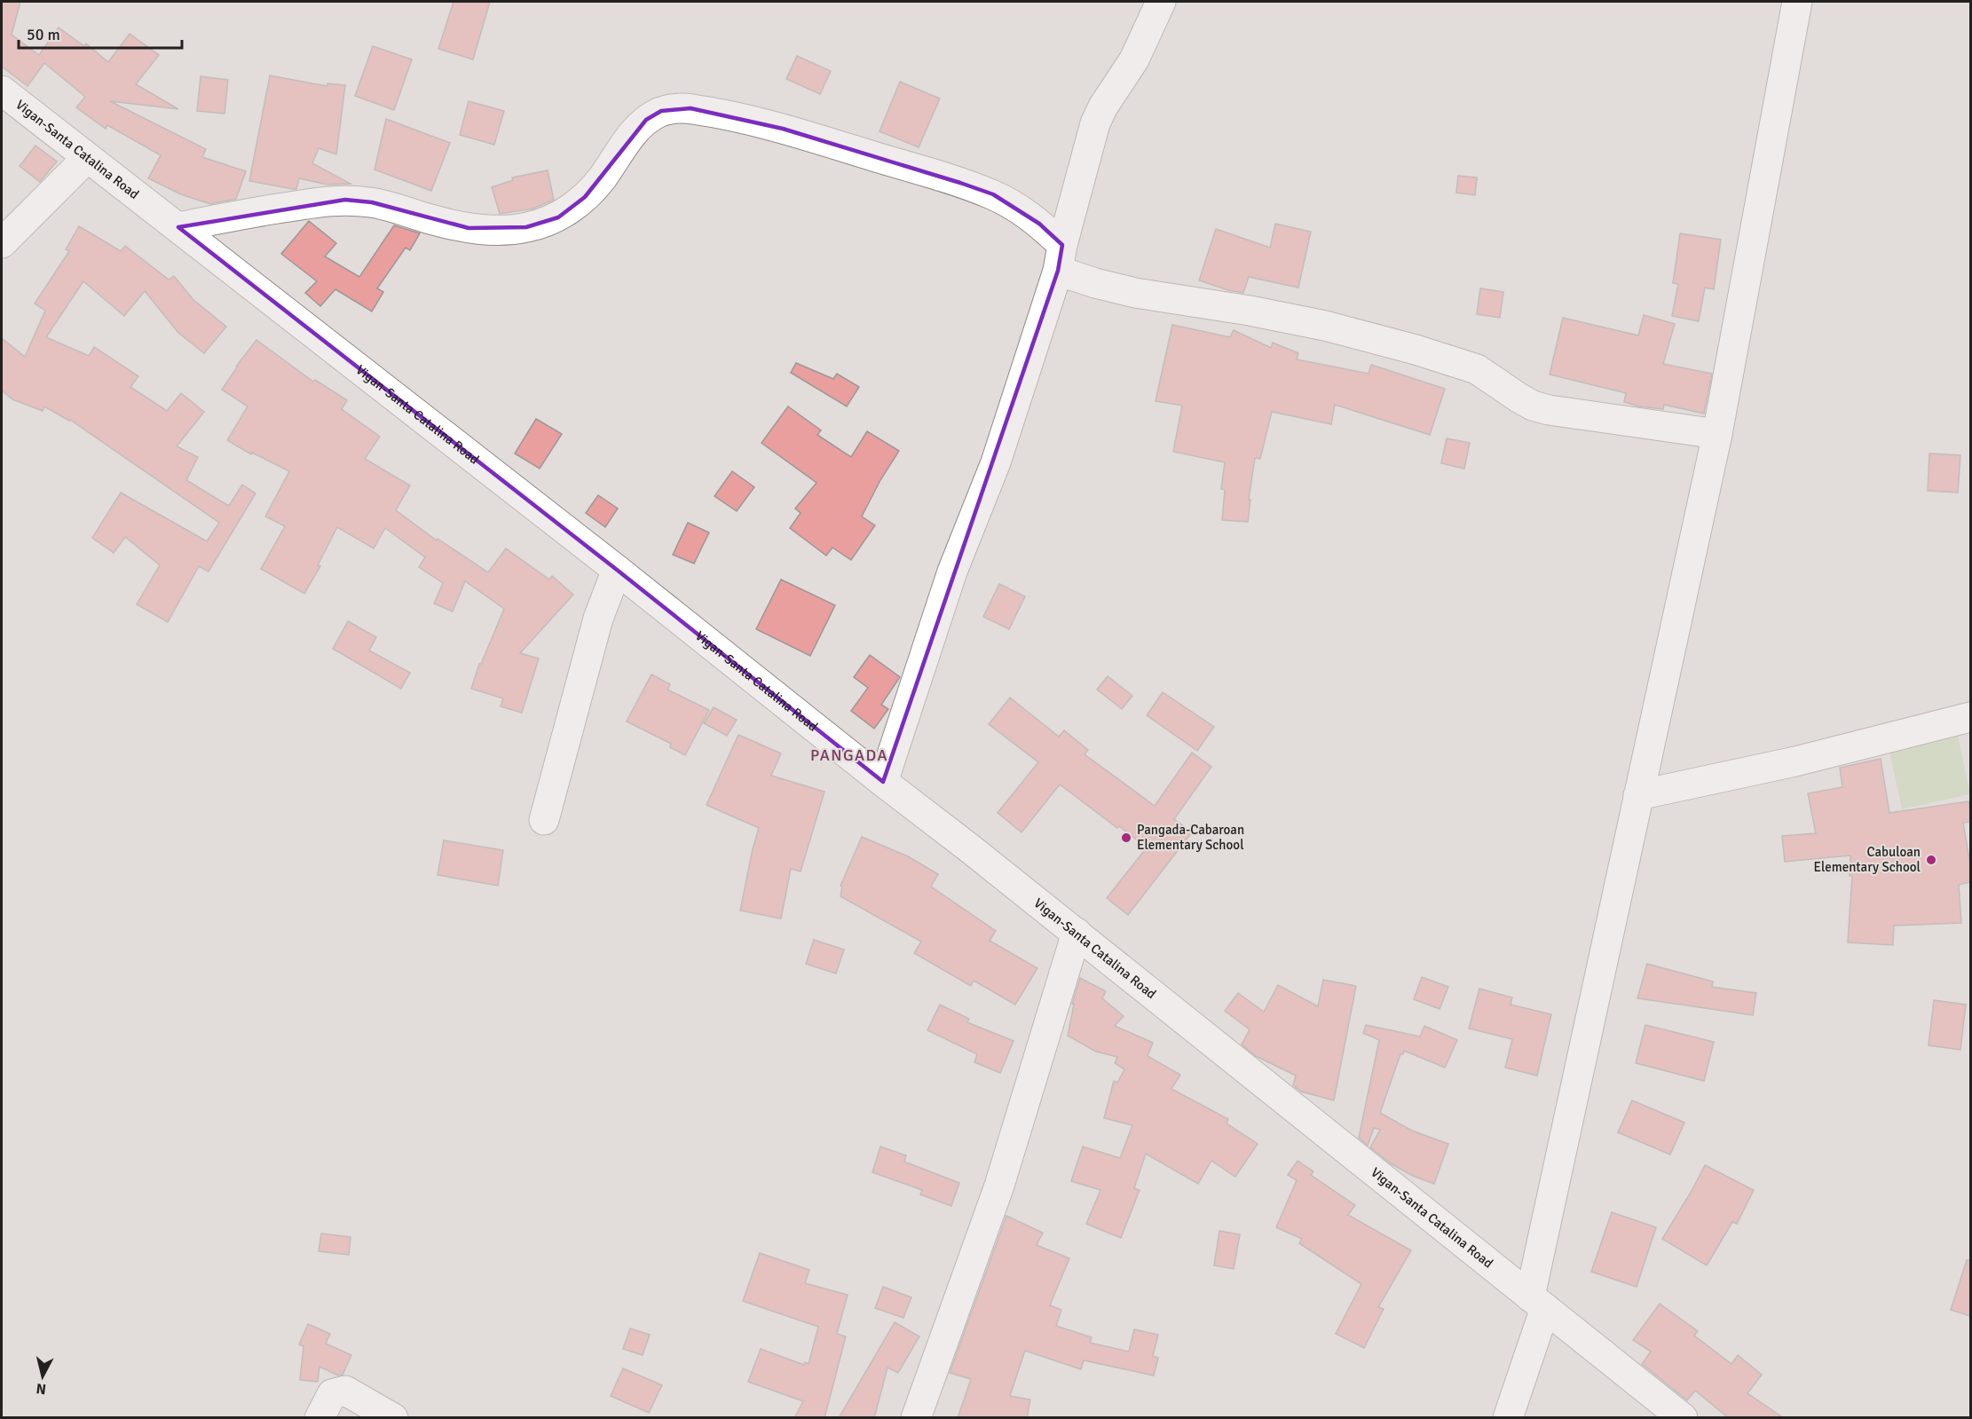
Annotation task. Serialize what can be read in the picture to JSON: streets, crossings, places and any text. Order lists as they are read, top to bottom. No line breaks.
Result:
{"streets":{"street":["Vigan-Santa Catalina Road"]},"districts":["PANGADA"],"places":["Pangada-Cabaroan Elementary School","Cabuloan Elementary School"],"scale_bar":"50 m","north":"bottom"}
